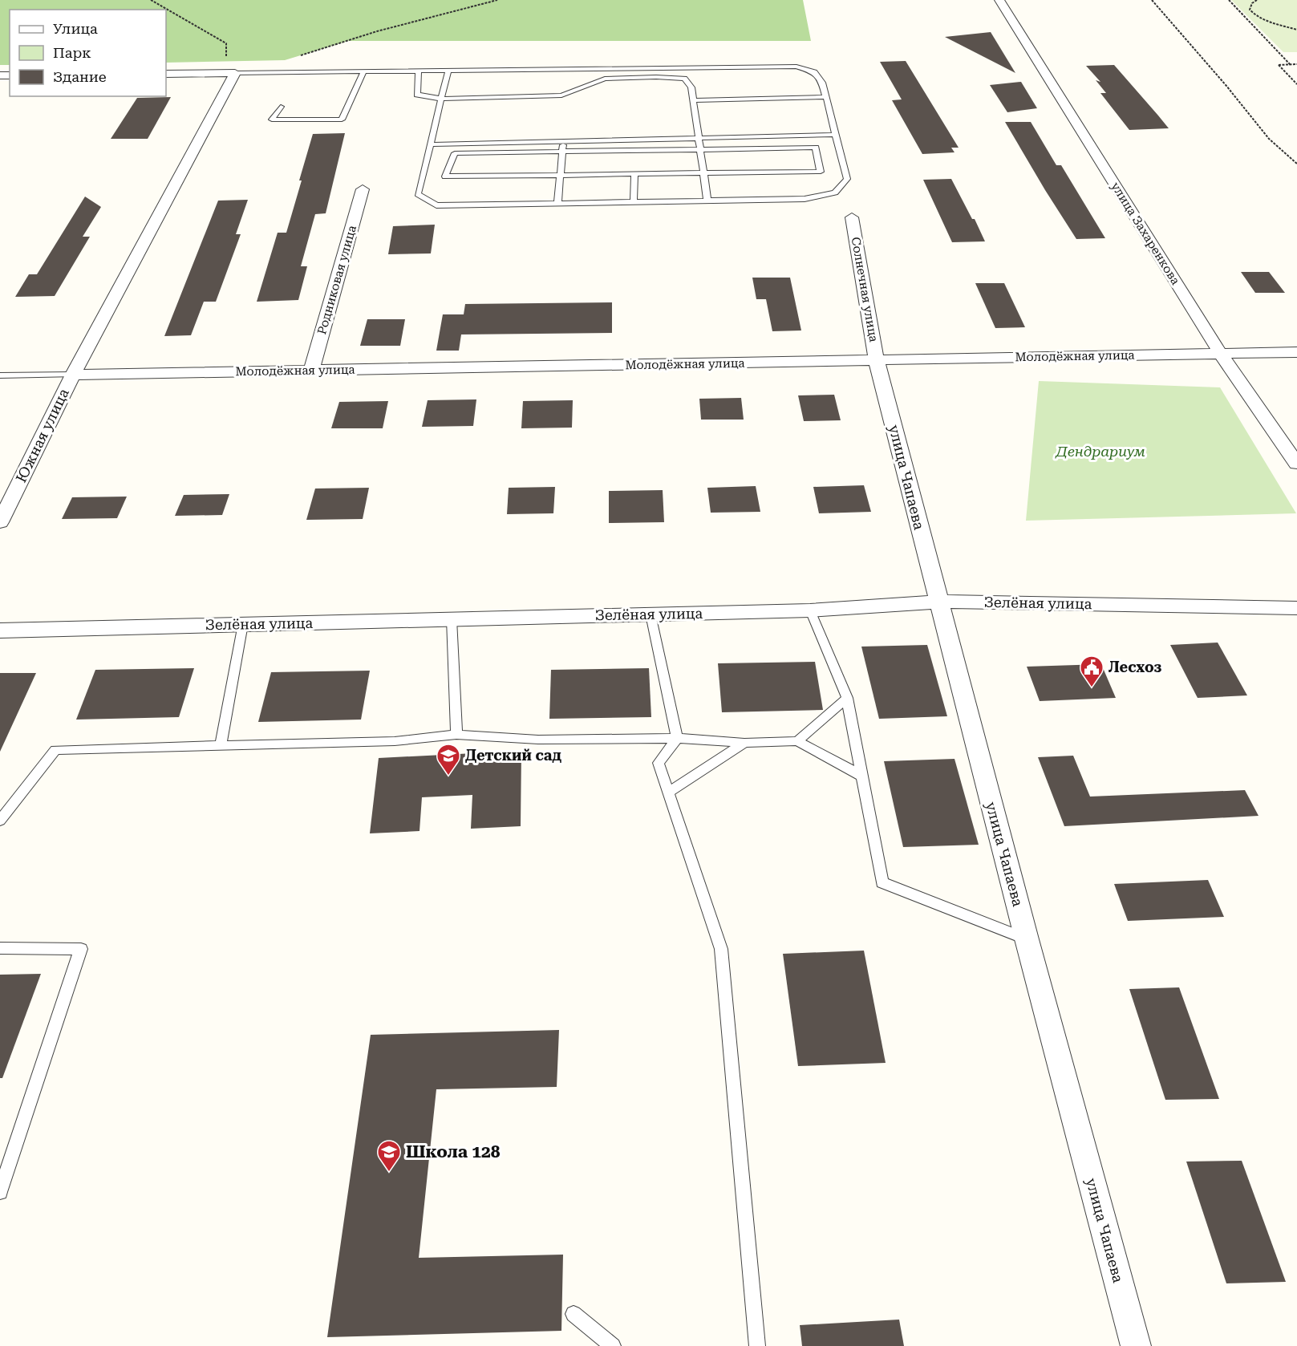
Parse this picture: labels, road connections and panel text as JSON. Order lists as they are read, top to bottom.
{
  "streets": {
    "street": [
      "улица Захаренкова",
      "Родниковая улица",
      "Солнечная улица",
      "Молодёжная улица",
      "Южная улица",
      "улица Чапаева",
      "Зелёная улица"
    ]
  },
  "crossings": [
    ["улица Захаренкова", "Молодёжная улица"],
    ["Родниковая улица", "Молодёжная улица"],
    ["Солнечная улица", "Молодёжная улица"],
    ["Солнечная улица", "улица Чапаева"],
    ["Молодёжная улица", "Южная улица"],
    ["Молодёжная улица", "улица Чапаева"],
    ["улица Чапаева", "Зелёная улица"]
  ],
  "parks": ["Дендрариум"],
  "places": {
    "public building": ["Лесхоз"],
    "school or university": ["Детский сад", "Школа 128"]
  },
  "legend": ["Улица", "Парк", "Здание"]
}
